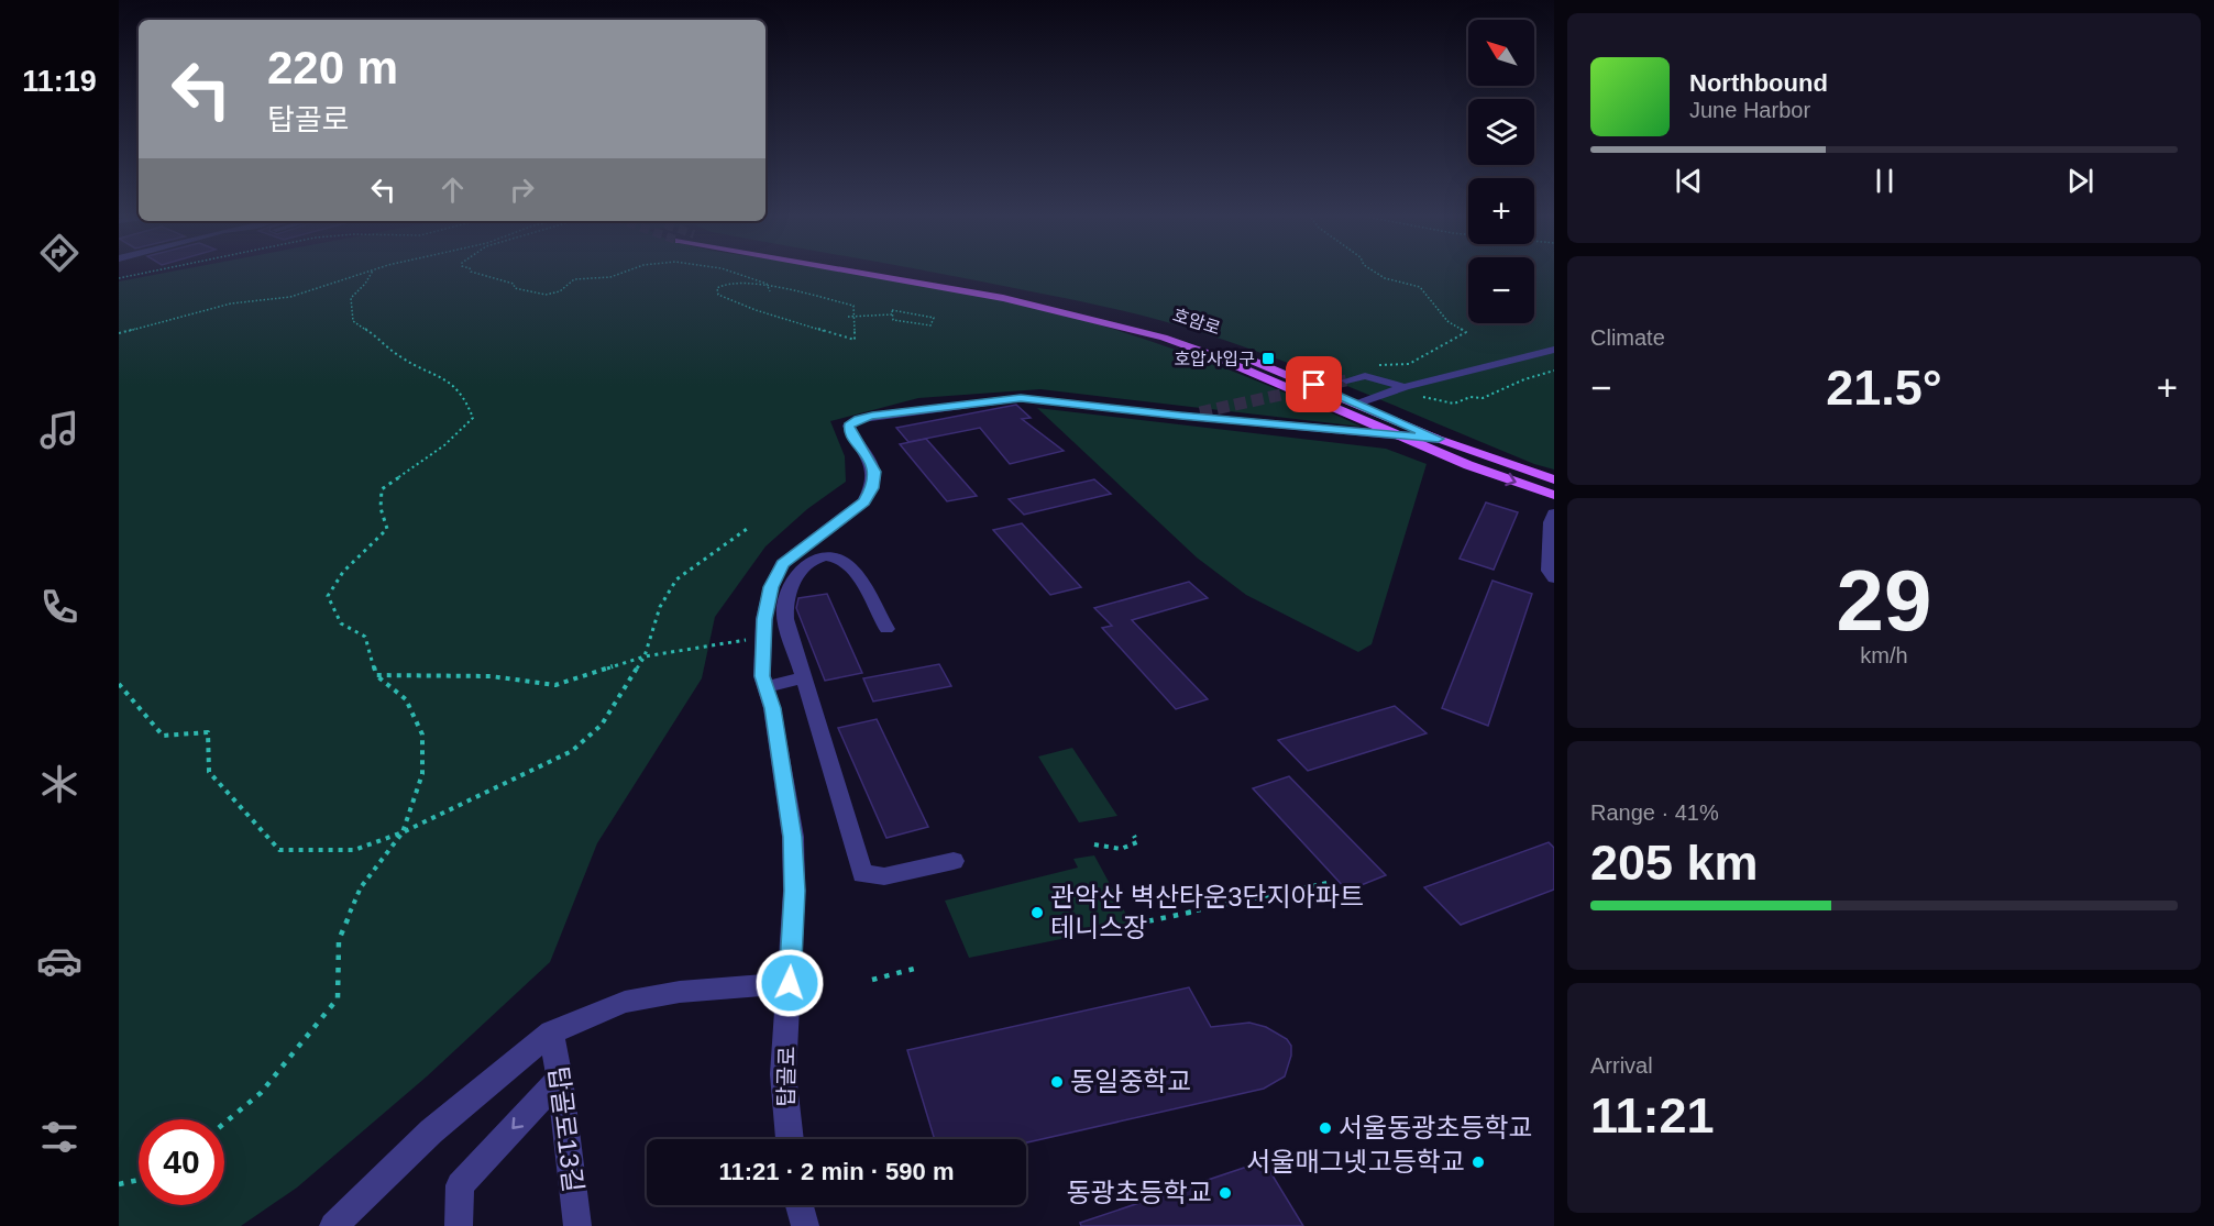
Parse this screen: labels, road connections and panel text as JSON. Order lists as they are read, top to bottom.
{
  "streets": {
    "main road": ["호암로"],
    "street": ["탑골로", "탑골로13길"]
  },
  "crossings": [
    ["호암로", "탑골로"]
  ],
  "places": {
    "transit": ["호압사입구"],
    "other": [
      "관악산 벽산타운3단지아파트 테니스장",
      "동일중학교",
      "서울동광초등학교",
      "서울매그넷고등학교",
      "동광초등학교"
    ]
  },
  "north": "top left",
  "page": {
    "tabs": "11:19",
    "map_buttons": ["+", "−"],
    "turn": ["220 m", "탑골로"],
    "song": ["Northbound", "June Harbor"],
    "tile": [
      "Climate",
      ["29", "km/h"],
      ["Range · 41%", "205 km"],
      ["Arrival", "11:21"]
    ],
    "heat": ["−", "21.5°", "+"],
    "limit": "40",
    "trip": "11:21 · 2 min · 590 m"
  }
}
